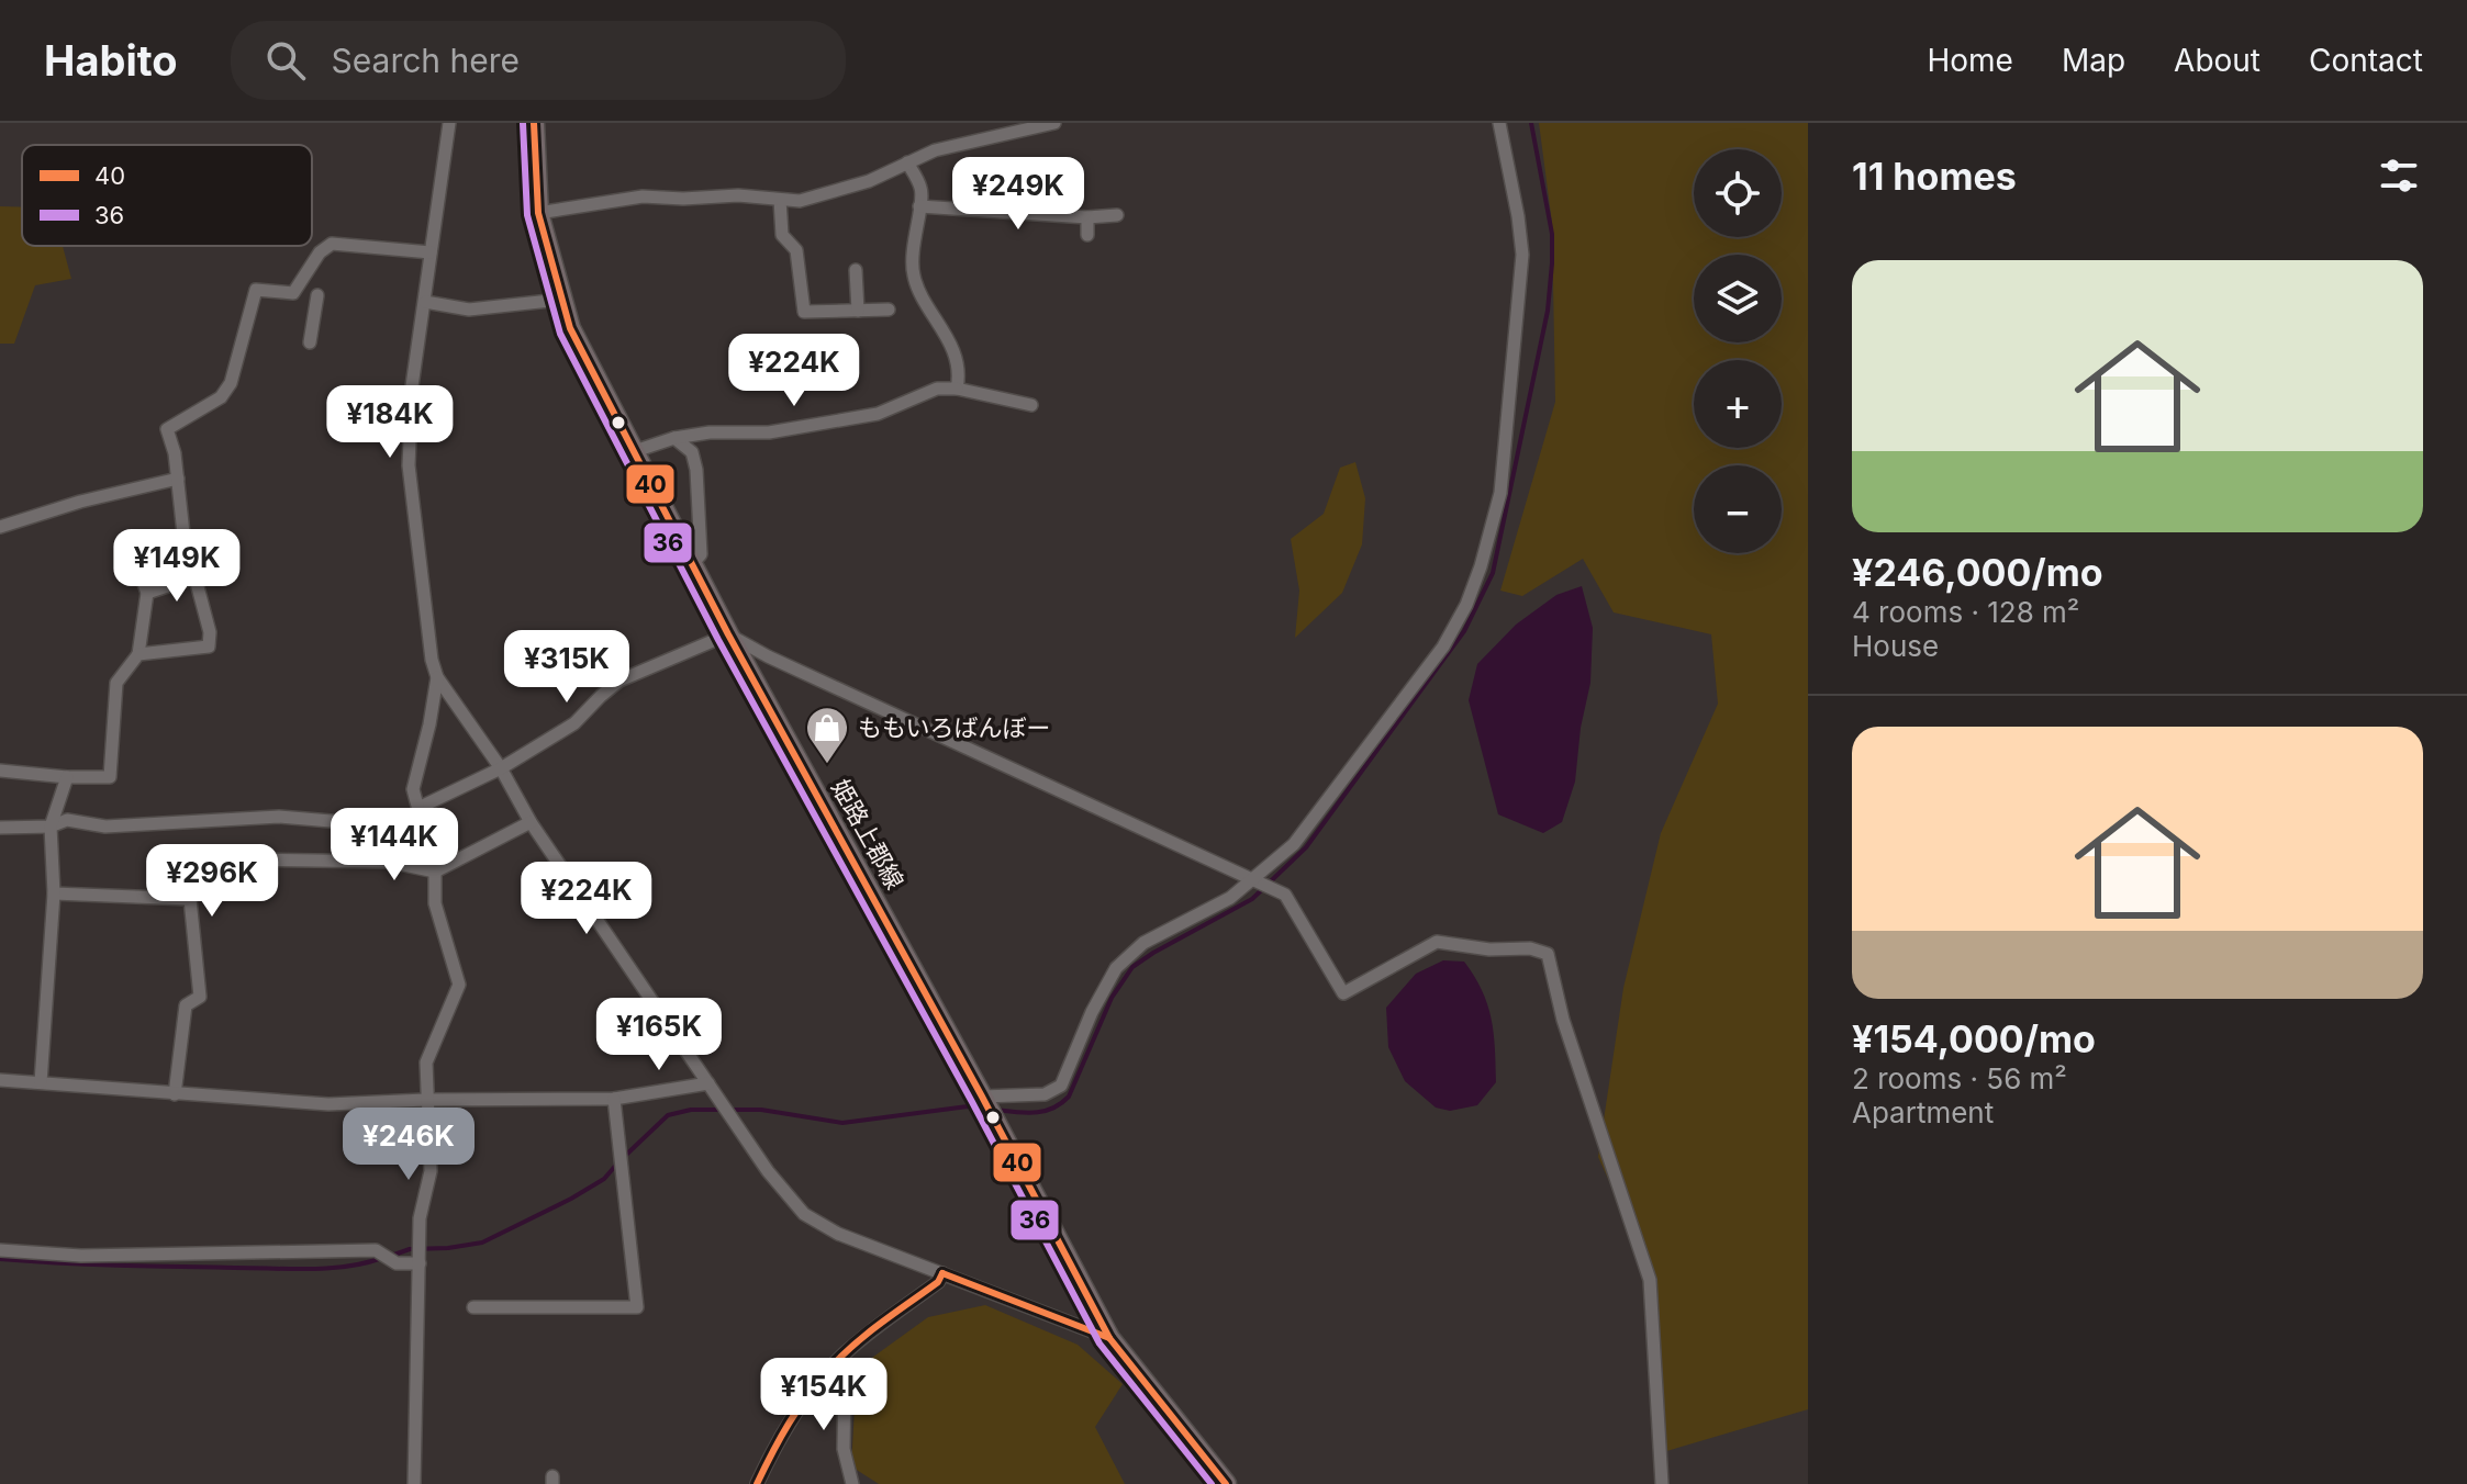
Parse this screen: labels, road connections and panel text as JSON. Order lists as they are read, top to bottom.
{
  "streets": {
    "main road": ["姫路上郡線"]
  },
  "places": {
    "shop": ["ももいろばんぼー"]
  },
  "lines": ["transit line 40", "transit line 36"],
  "legend": ["40", "36"],
  "page": {
    "header": "Habito",
    "search": "Search here",
    "nav": [
      "Home",
      "Map",
      "About",
      "Contact"
    ],
    "heading": "11 homes",
    "map_buttons": ["+", "−"],
    "price": [
      "¥249K",
      "¥224K",
      "¥184K",
      "¥149K",
      "¥315K",
      "¥144K",
      "¥296K",
      "¥224K",
      "¥165K",
      "¥246K",
      "¥154K"
    ],
    "list": [
      {
        "name": "¥246,000/mo",
        "note": "4 rooms · 128 m² · House"
      },
      {
        "name": "¥154,000/mo",
        "note": "2 rooms · 56 m² · Apartment"
      }
    ]
  }
}
